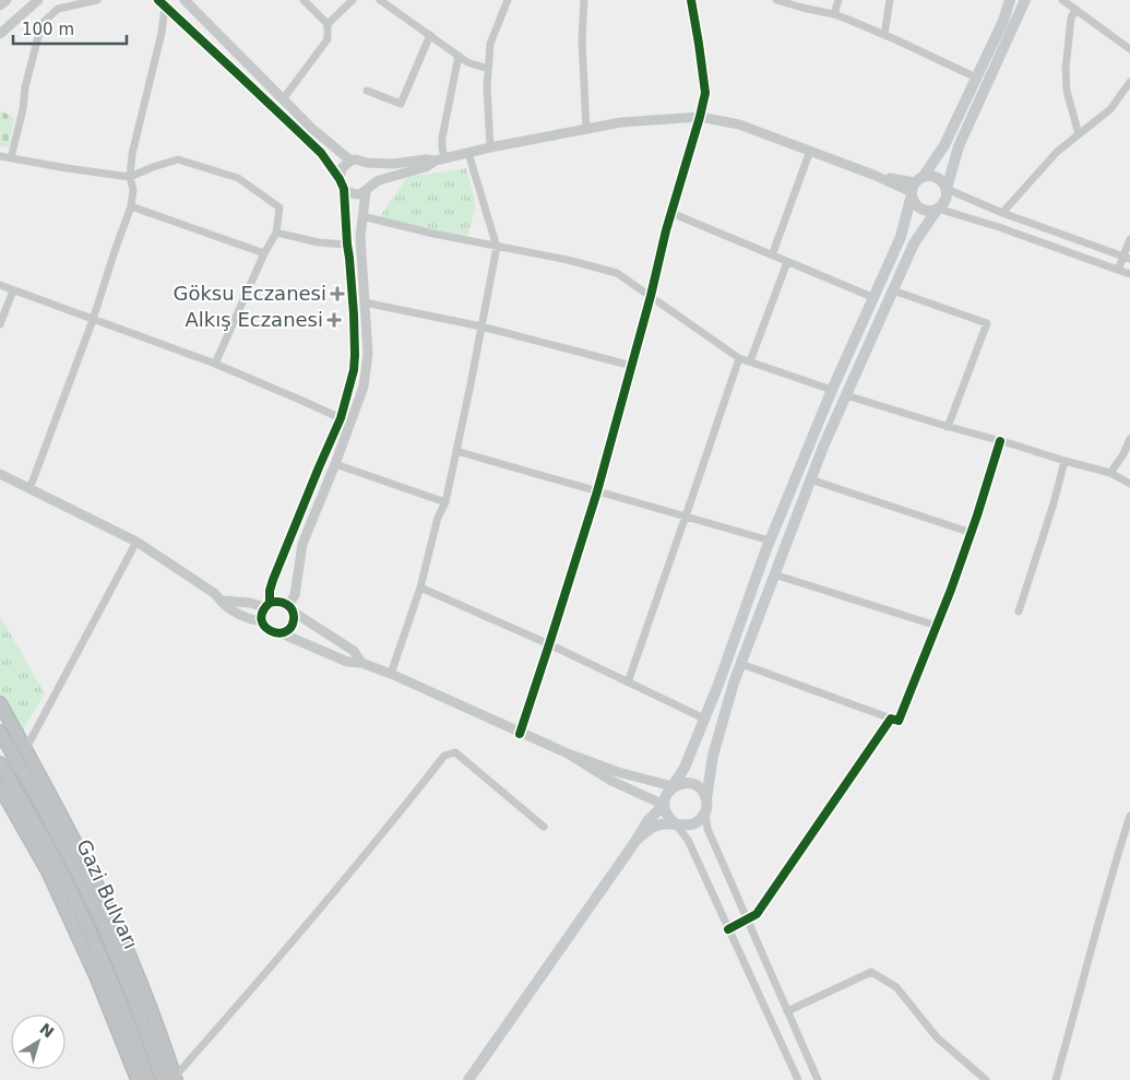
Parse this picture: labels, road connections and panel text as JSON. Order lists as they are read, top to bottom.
{
  "streets": {
    "highway": ["Gazi Bulvarı"]
  },
  "places": {
    "health": ["Göksu Eczanesi", "Alkış Eczanesi"]
  },
  "scale_bar": "100 m",
  "north": "top right"
}
